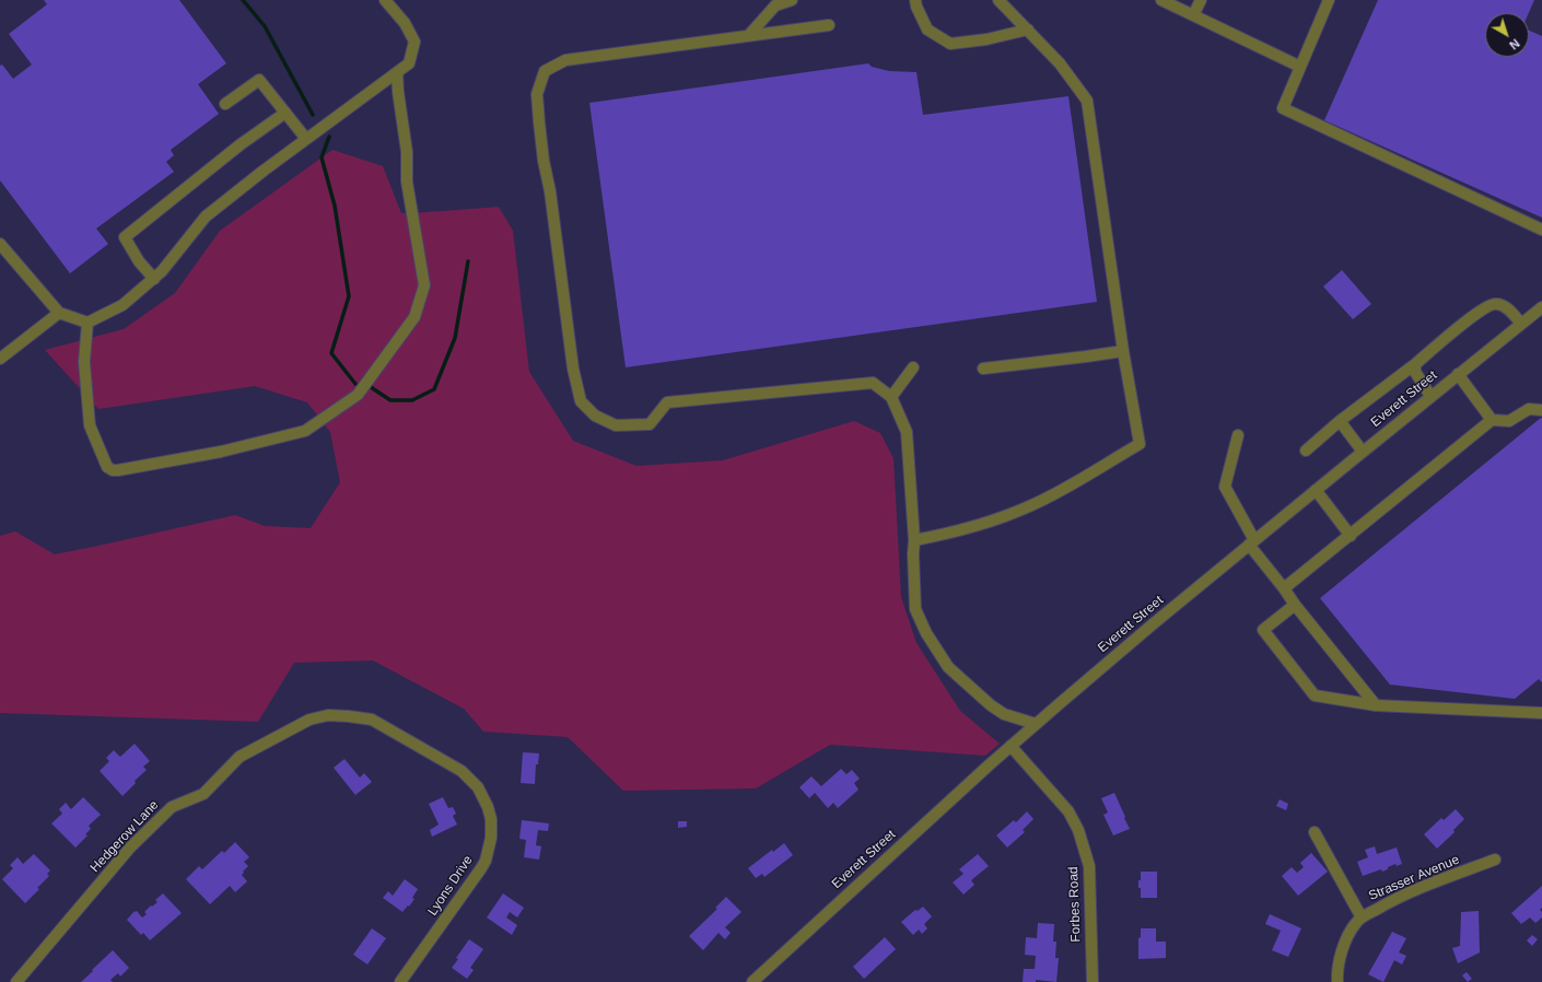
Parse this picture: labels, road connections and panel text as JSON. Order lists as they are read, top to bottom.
{
  "streets": {
    "street": [
      "Everett Street",
      "Hedgerow Lane",
      "Strasser Avenue",
      "Lyons Drive",
      "Forbes Road"
    ]
  },
  "crossings": [
    ["Everett Street", "Forbes Road"],
    ["Hedgerow Lane", "Lyons Drive"]
  ],
  "north": "bottom right"
}
